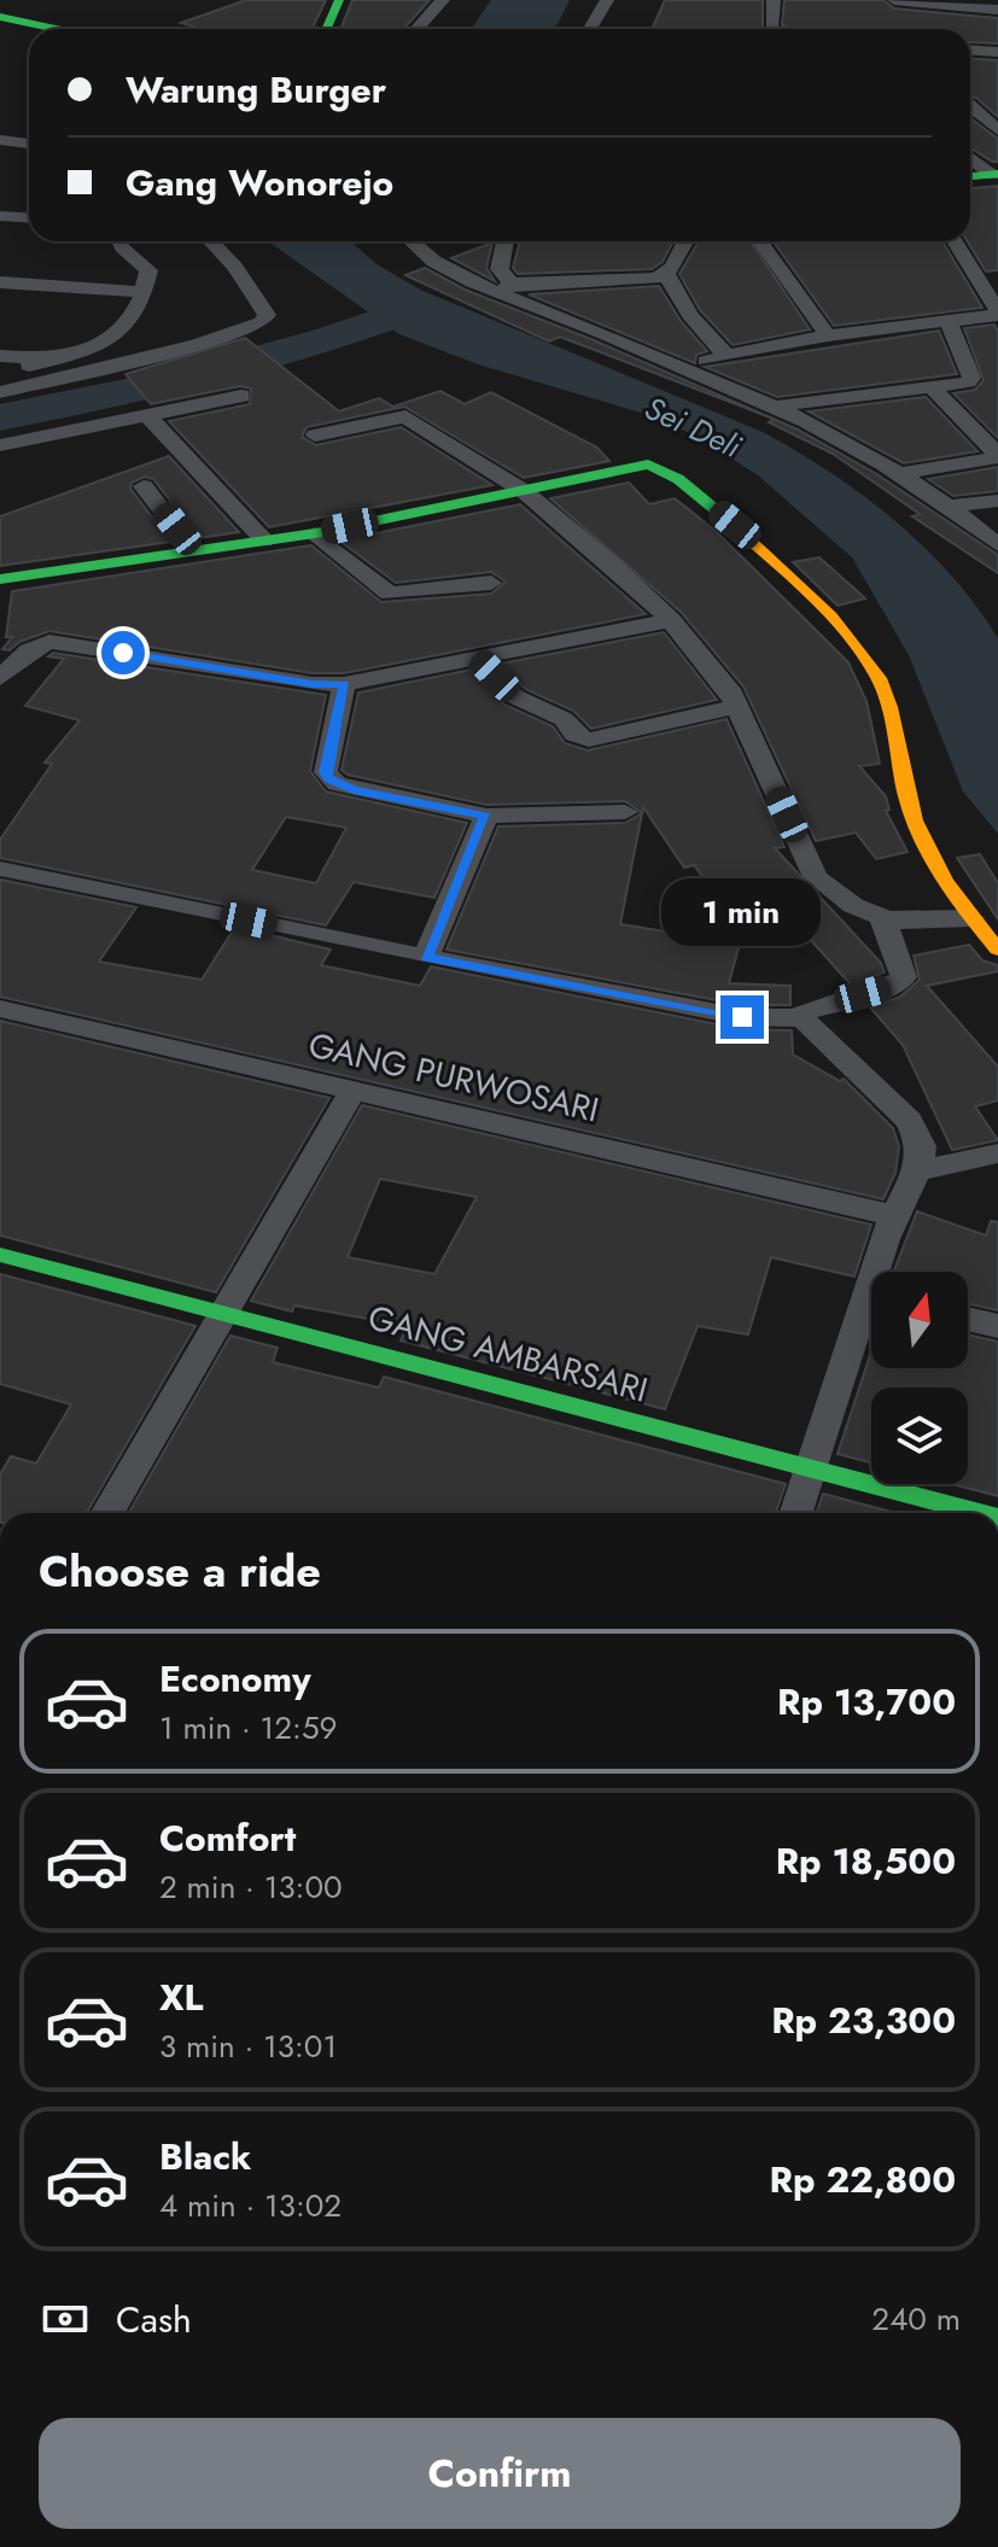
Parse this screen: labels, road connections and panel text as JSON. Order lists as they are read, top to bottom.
{
  "streets": {
    "main road": ["GANG AMBARSARI"],
    "street": ["GANG PURWOSARI"]
  },
  "water": ["Sei Deli"],
  "north": "top",
  "page": {
    "banner": ["Warung Burger", "Gang Wonorejo"],
    "bubble": "1 min",
    "heading": "Choose a ride",
    "list": [
      {
        "name": "Economy",
        "note": "1 min · 12:59",
        "value": "Rp 13,700"
      },
      {
        "name": "Comfort",
        "note": "2 min · 13:00",
        "value": "Rp 18,500"
      },
      {
        "name": "XL",
        "note": "3 min · 13:01",
        "value": "Rp 23,300"
      },
      {
        "name": "Black",
        "note": "4 min · 13:02",
        "value": "Rp 22,800"
      }
    ],
    "pay": ["Cash", "240 m"],
    "buttons": "Confirm"
  }
}
